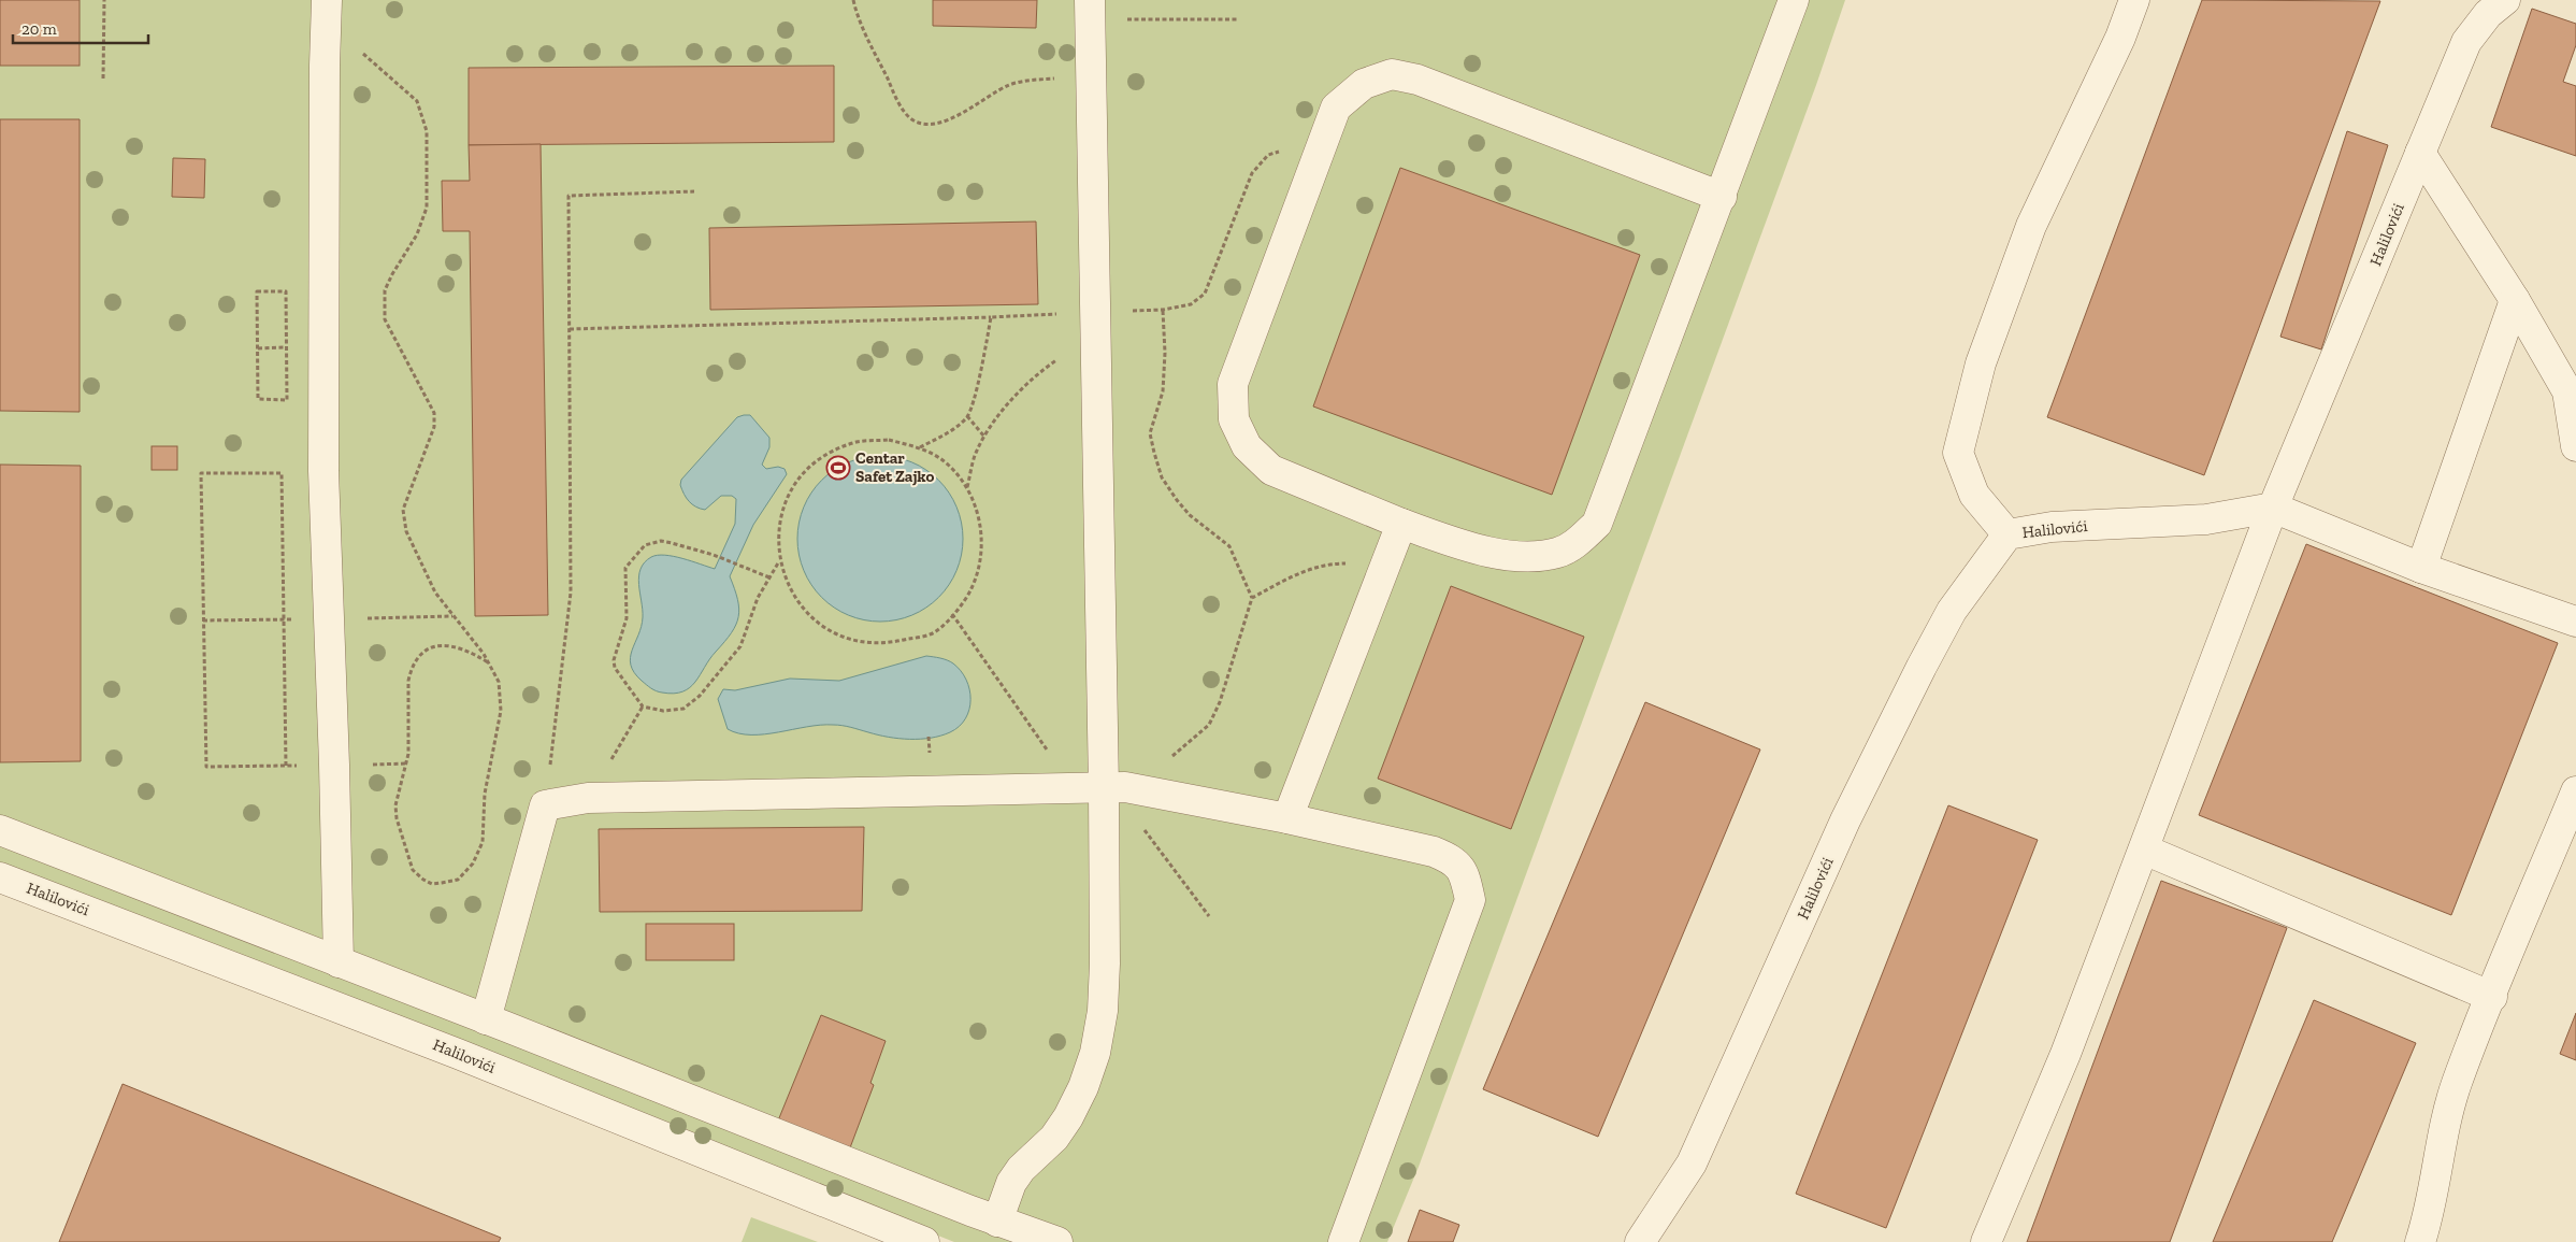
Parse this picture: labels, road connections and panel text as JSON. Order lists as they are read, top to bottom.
{
  "streets": {
    "street": ["Halilovići"]
  },
  "places": {
    "sports": ["Centar Safet Zajko"]
  },
  "scale_bar": "20 m"
}
